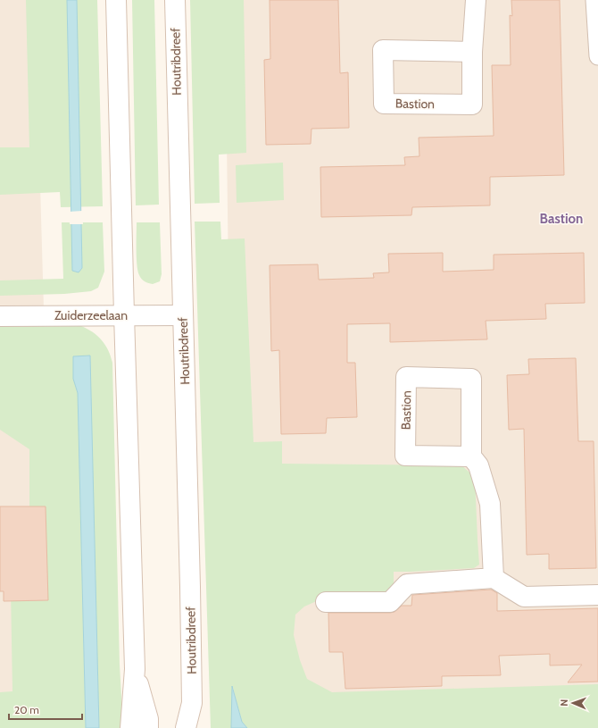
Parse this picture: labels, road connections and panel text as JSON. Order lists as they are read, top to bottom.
{
  "streets": {
    "main road": ["Houtribdreef", "Bastion", "Zuiderzeelaan"]
  },
  "crossings": [
    ["Houtribdreef", "Zuiderzeelaan"]
  ],
  "districts": ["Bastion"],
  "scale_bar": "20 m",
  "north": "left"
}
